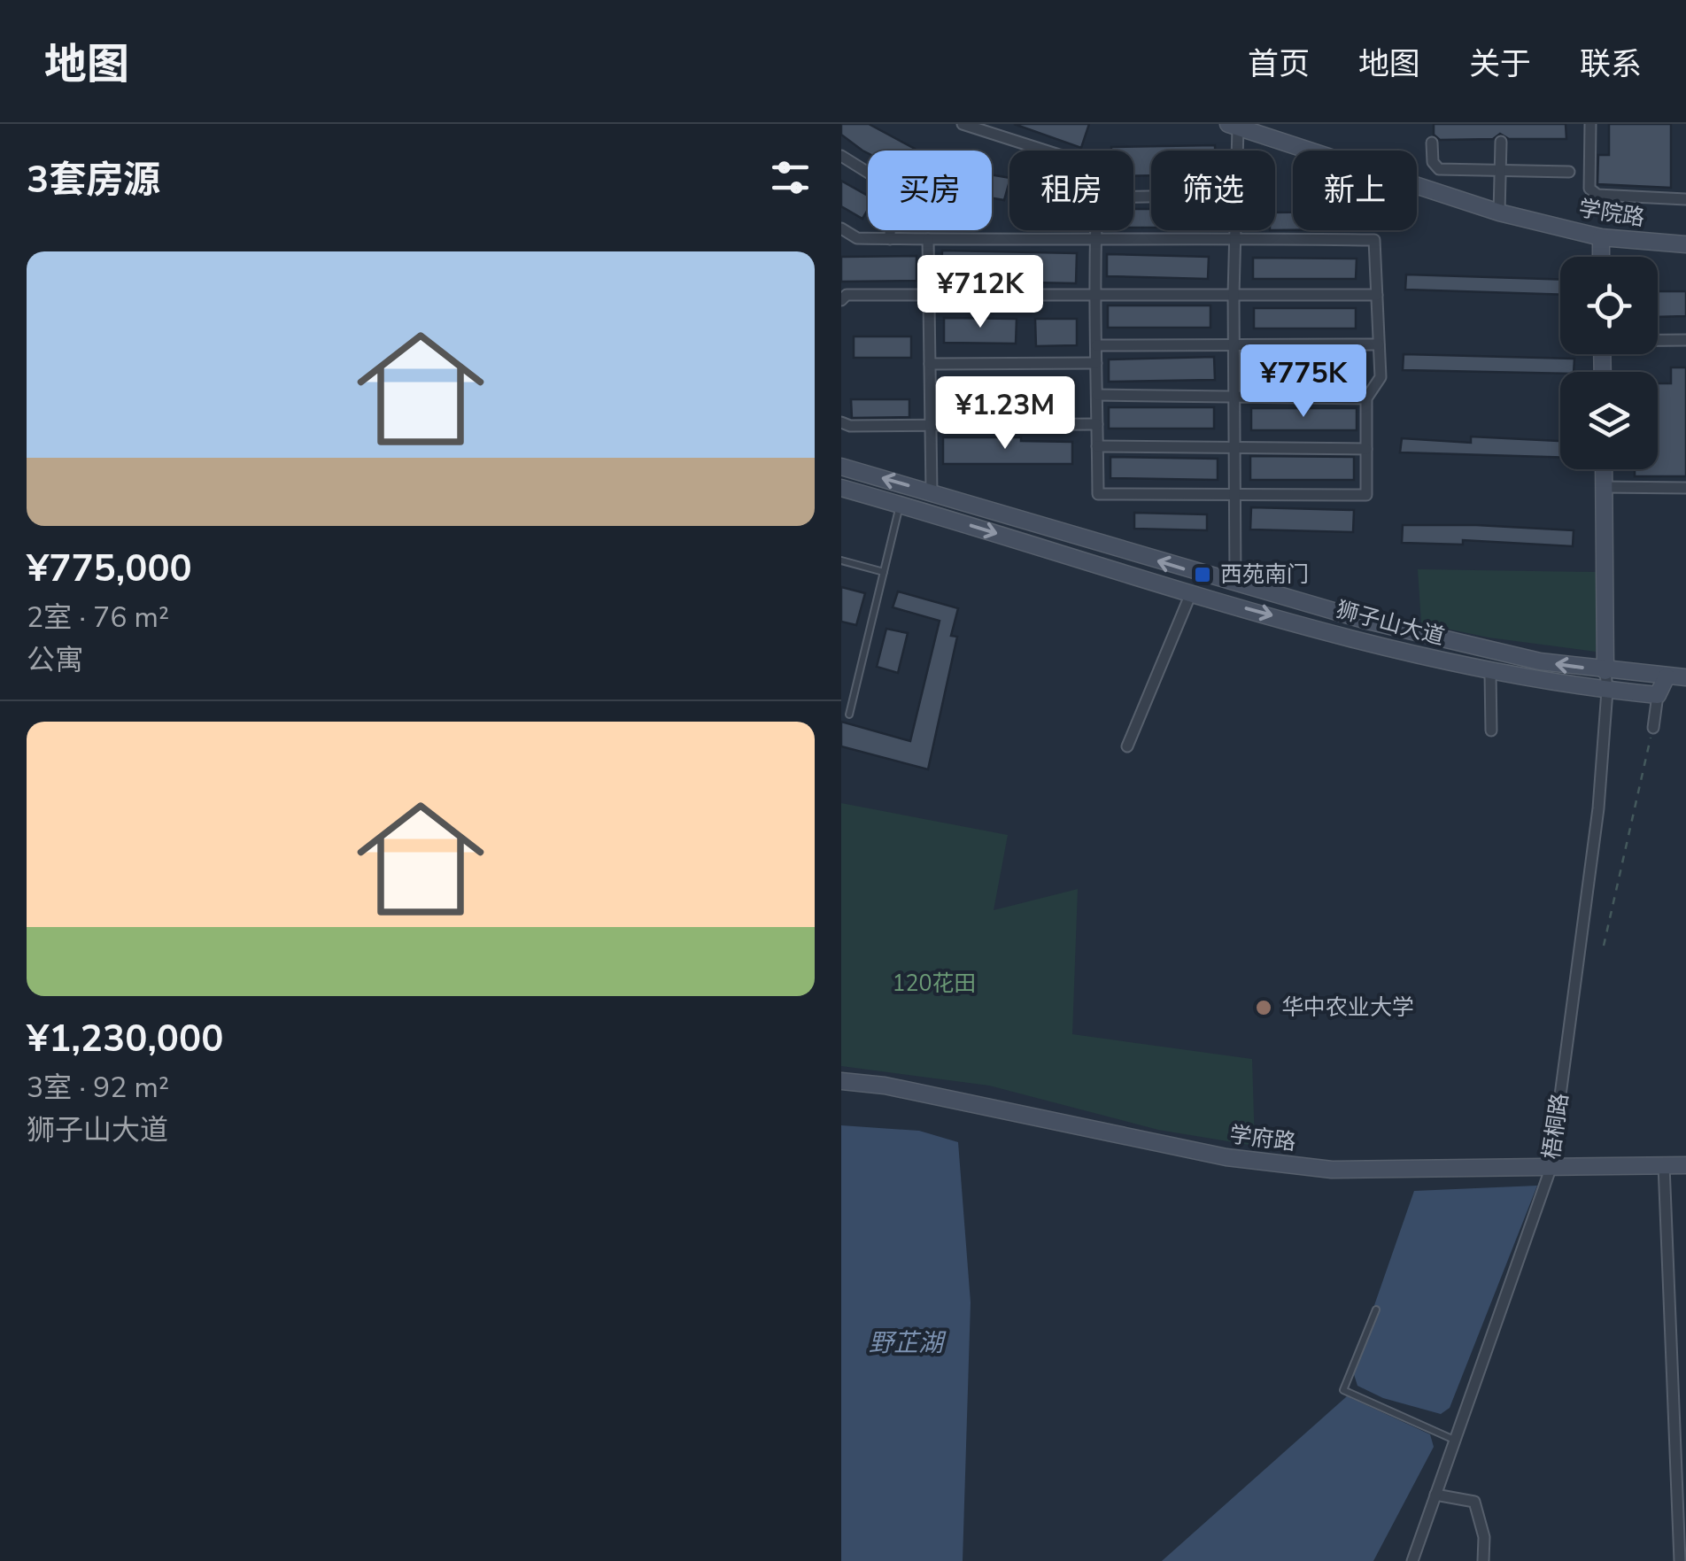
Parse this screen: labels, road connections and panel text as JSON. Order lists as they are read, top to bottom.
{
  "streets": {
    "street": [
      "学院路",
      "狮子山大道",
      "梧桐路",
      "学府路"
    ]
  },
  "crossings": [
    ["狮子山大道", "梧桐路"],
    ["梧桐路", "学府路"]
  ],
  "water": ["野芷湖"],
  "parks": ["120花田"],
  "places": {
    "transit": ["西苑南门"],
    "other": ["华中农业大学"]
  },
  "page": {
    "header": "地图",
    "nav": [
      "首页",
      "地图",
      "关于",
      "联系"
    ],
    "heading": "3套房源",
    "chip": [
      "买房",
      "租房",
      "筛选",
      "新上"
    ],
    "list": [
      {
        "name": "¥775,000",
        "note": "2室 · 76 m² · 公寓"
      },
      {
        "name": "¥1,230,000",
        "note": "3室 · 92 m² · 狮子山大道"
      }
    ],
    "price": ["¥712K", "¥775K", "¥1.23M"]
  }
}
